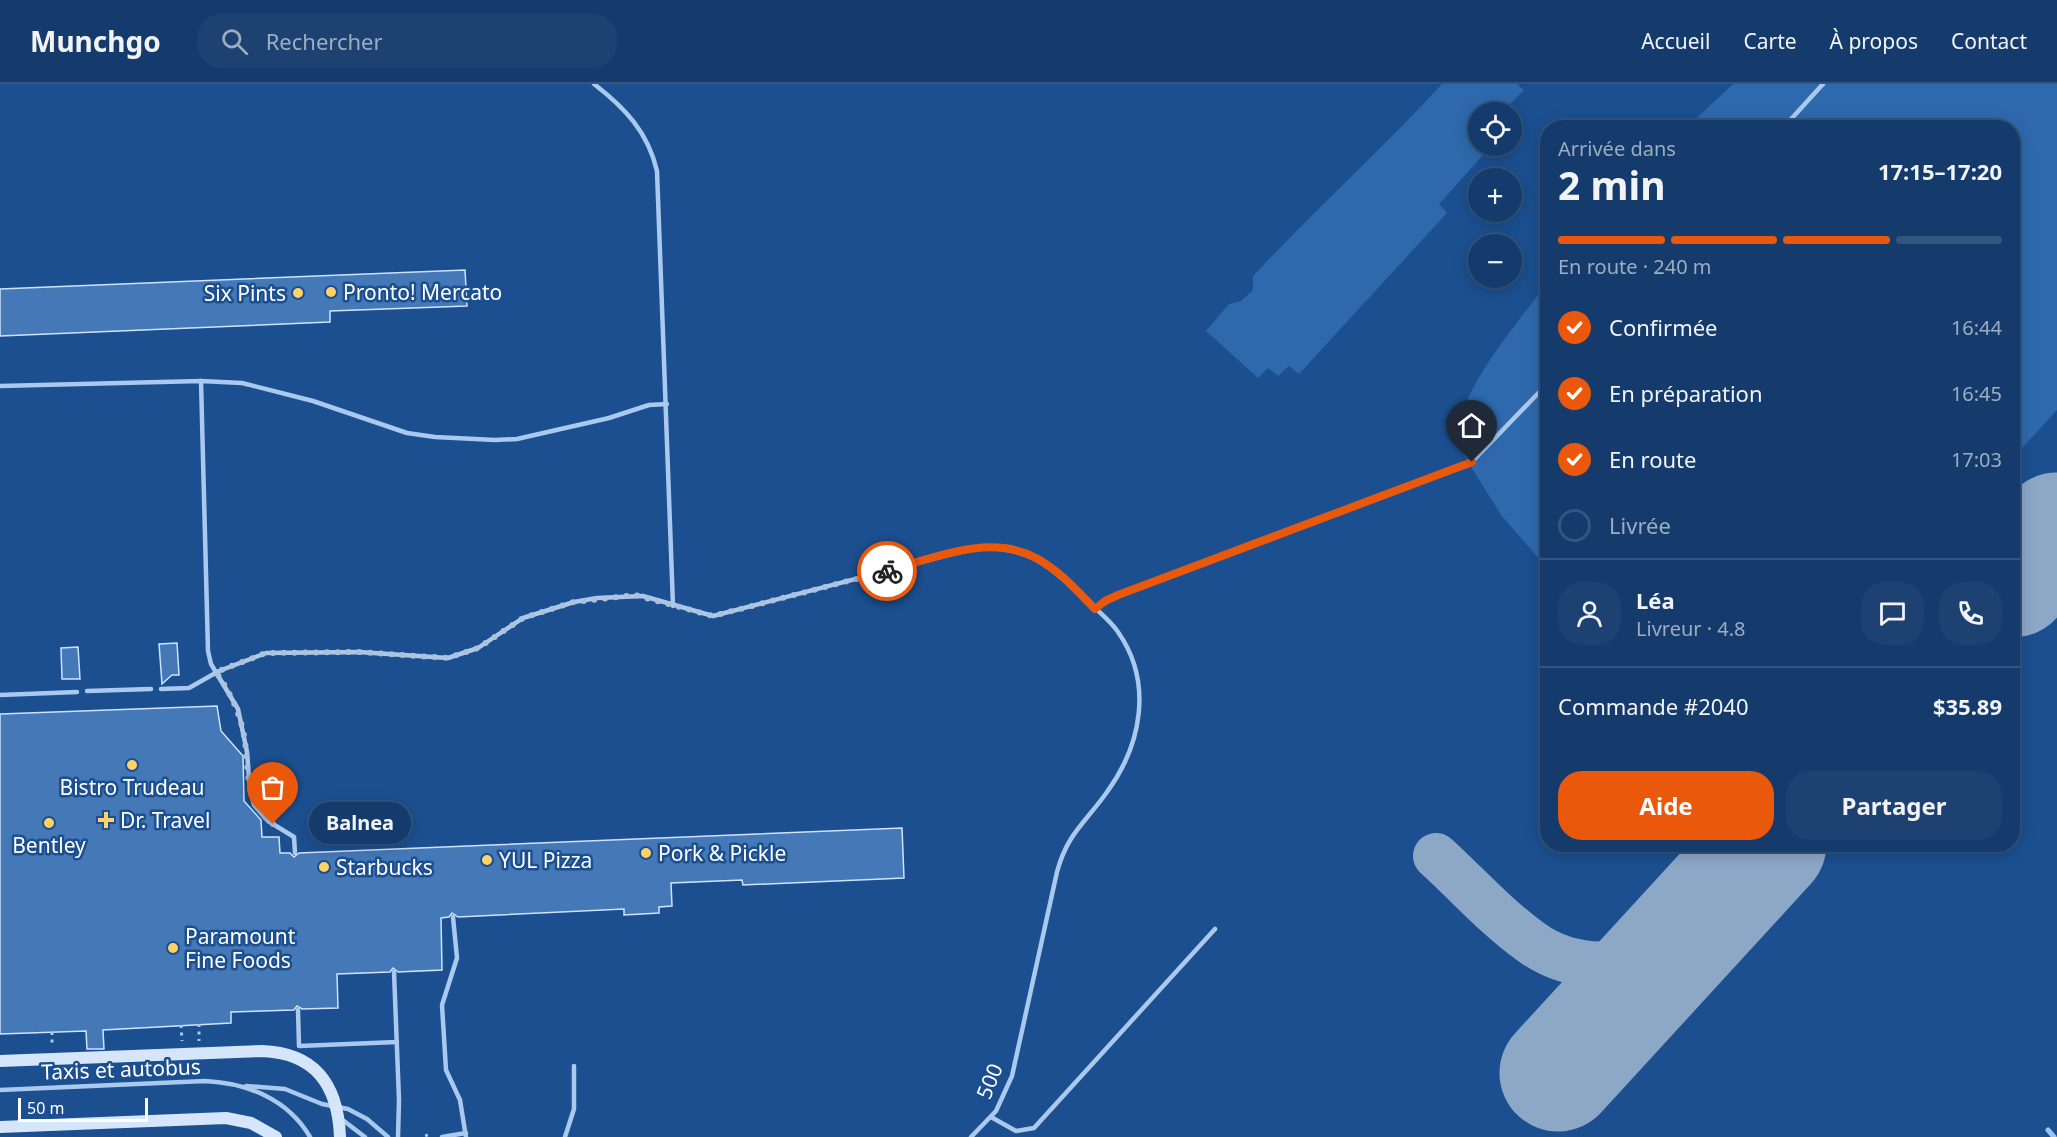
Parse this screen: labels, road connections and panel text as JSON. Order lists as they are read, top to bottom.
{
  "streets": {
    "lane": ["Taxis et autobus", "500"]
  },
  "places": {
    "other": [
      "Pronto! Mercato",
      "Six Pints",
      "Bistro Trudeau",
      "Bentley",
      "Balnea",
      "Pork & Pickle",
      "YUL Pizza",
      "Starbucks",
      "Paramount Fine Foods"
    ],
    "health": ["Dr. Travel"]
  },
  "scale_bar": "50 m",
  "page": {
    "header": "Munchgo",
    "search": "Rechercher",
    "nav": [
      "Accueil",
      "Carte",
      "À propos",
      "Contact"
    ],
    "map_buttons": ["+", "−"],
    "heading": ["2 min", "Arrivée dans", "17:15–17:20"],
    "panel": [
      "Léa",
      "Livreur · 4.8",
      "Commande #2040",
      "$35.89"
    ],
    "bar": "En route · 240 m",
    "list": [
      ["Confirmée", "16:44"],
      ["En préparation", "16:45"],
      ["En route", "17:03"],
      "Livrée"
    ],
    "buttons": ["Aide", "Partager"],
    "bubble": "Balnea",
    "scale": "50 m"
  }
}
